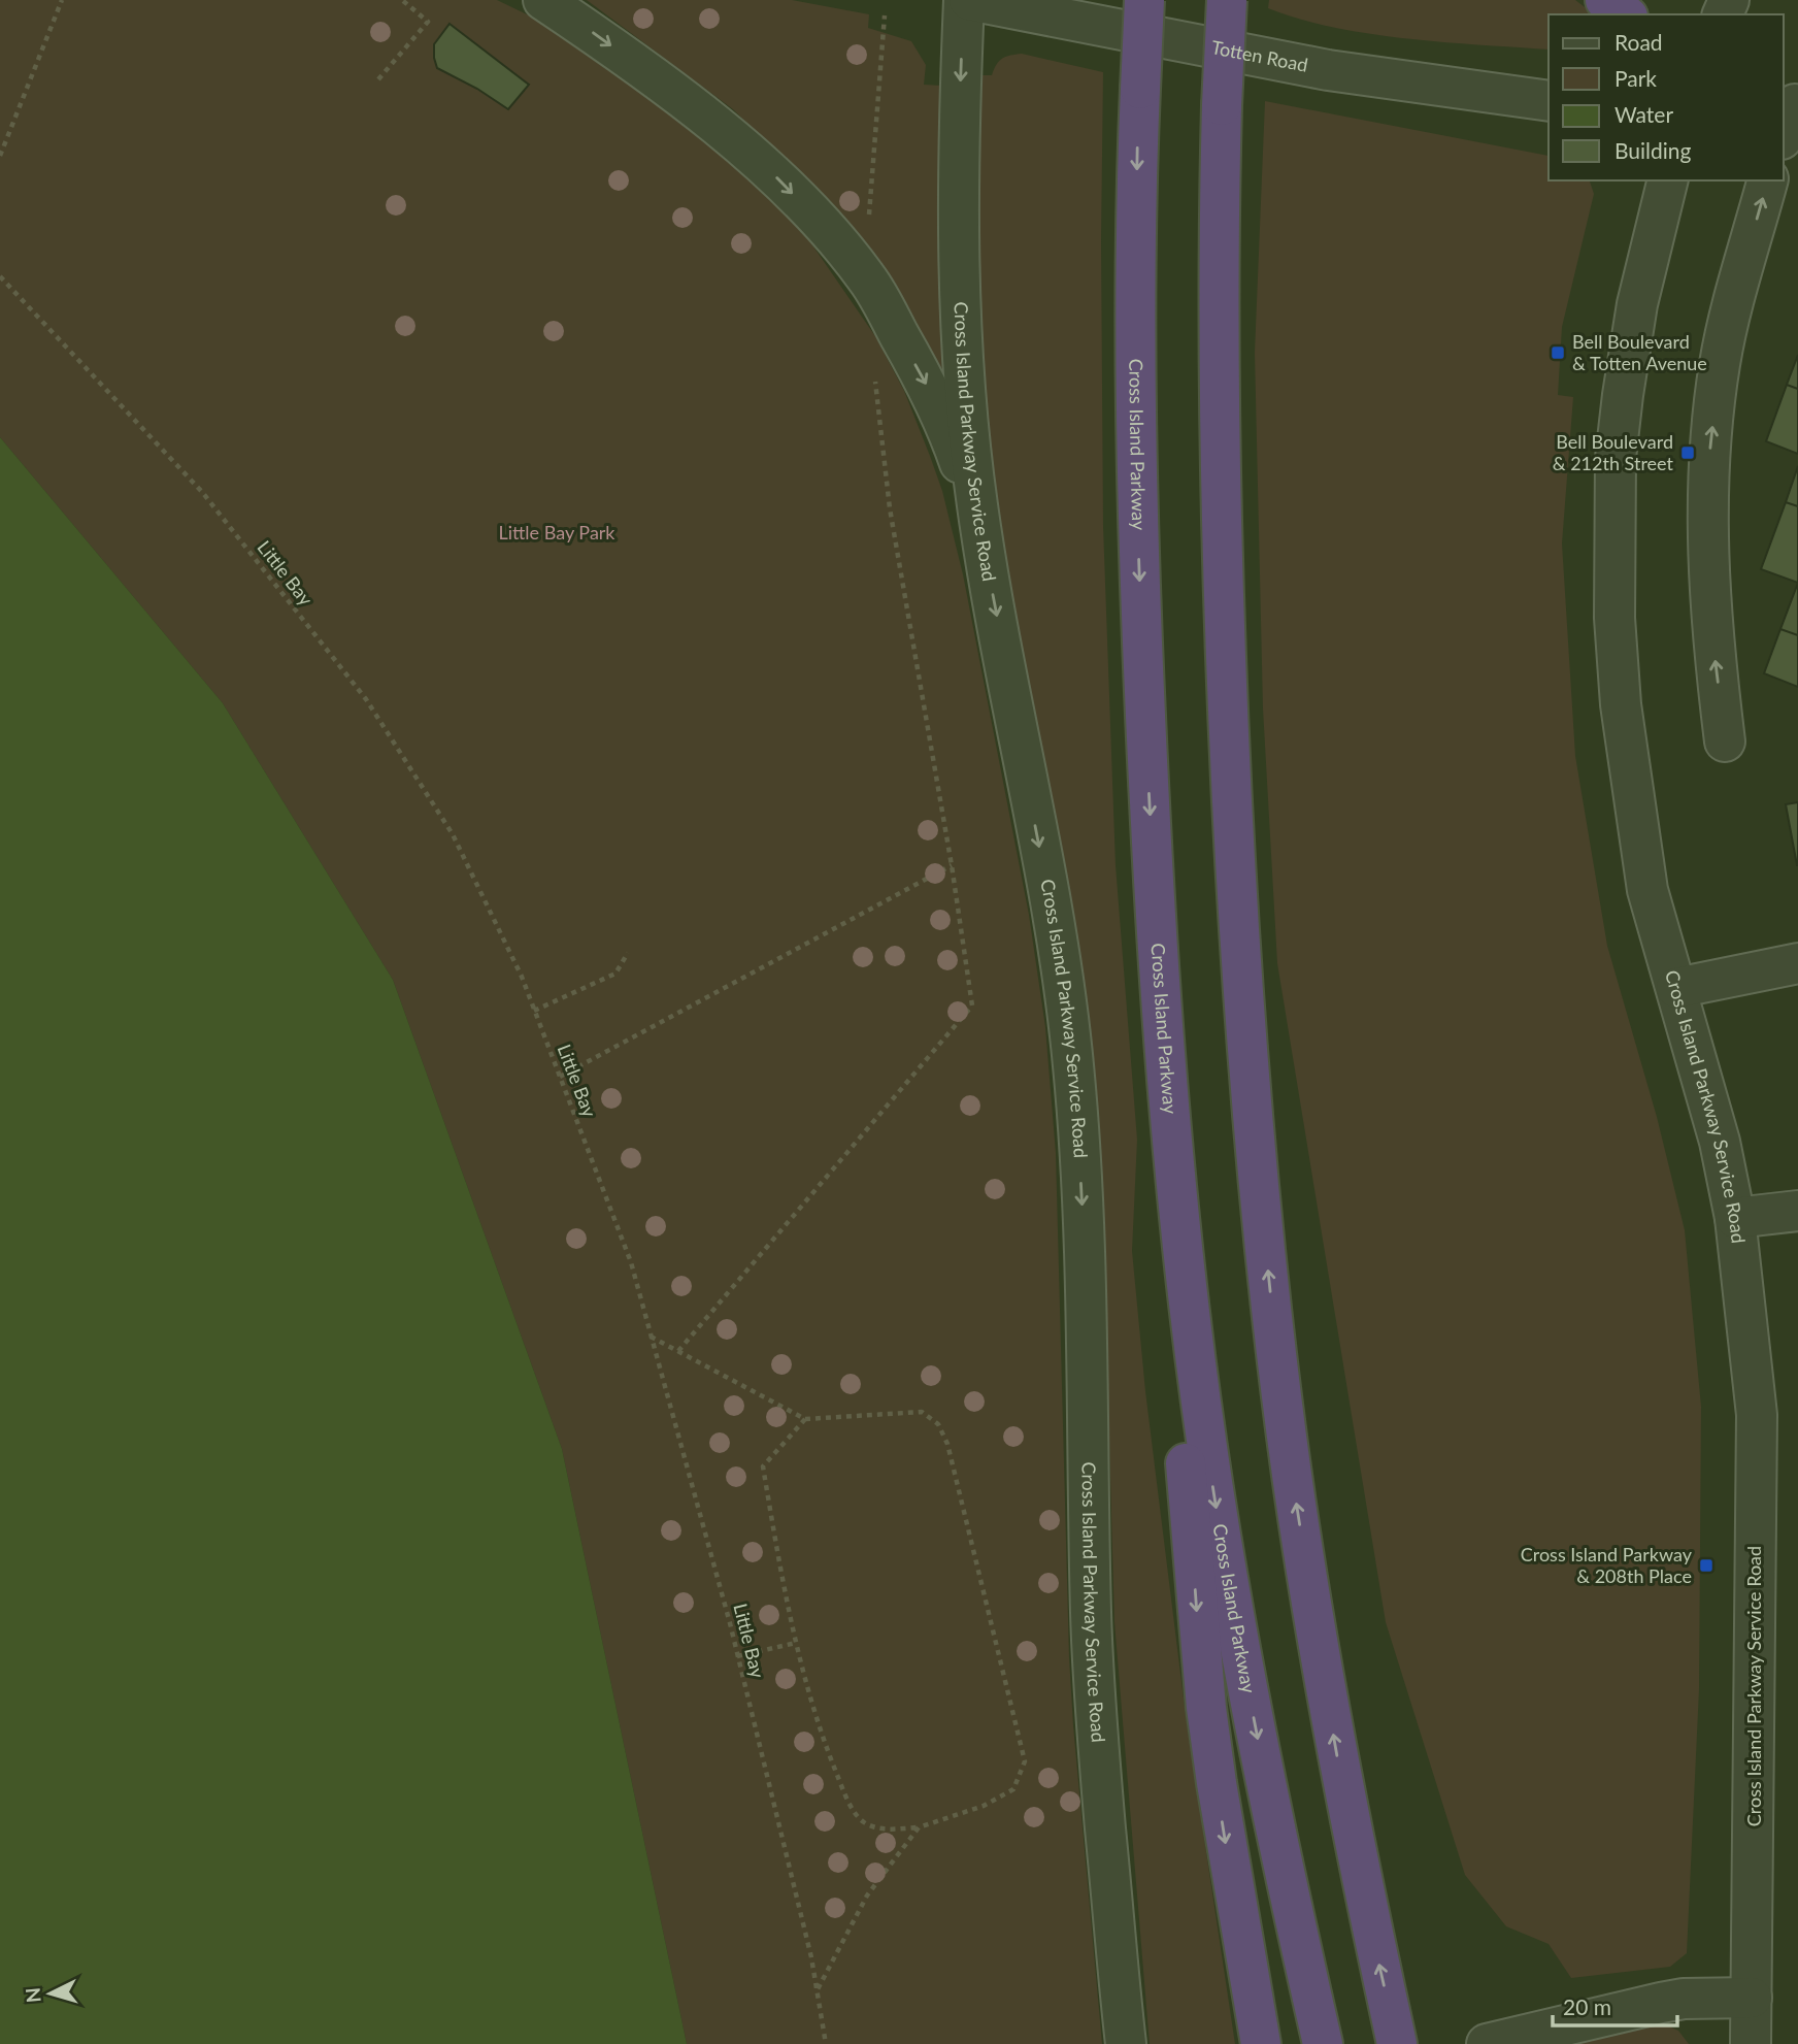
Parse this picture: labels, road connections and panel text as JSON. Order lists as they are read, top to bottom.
{
  "streets": {
    "highway": ["Cross Island Parkway"],
    "street": ["Totten Road", "Cross Island Parkway Service Road"],
    "path": ["Little Bay"]
  },
  "one_way": ["Cross Island Parkway Service Road"],
  "parks": ["Little Bay Park"],
  "places": {
    "transit": ["Bell Boulevard & Totten Avenue", "Bell Boulevard & 212th Street", "Cross Island Parkway & 208th Place"]
  },
  "legend": [
    "Road",
    "Park",
    "Water",
    "Building"
  ],
  "scale_bar": "20 m",
  "north": "left"
}
